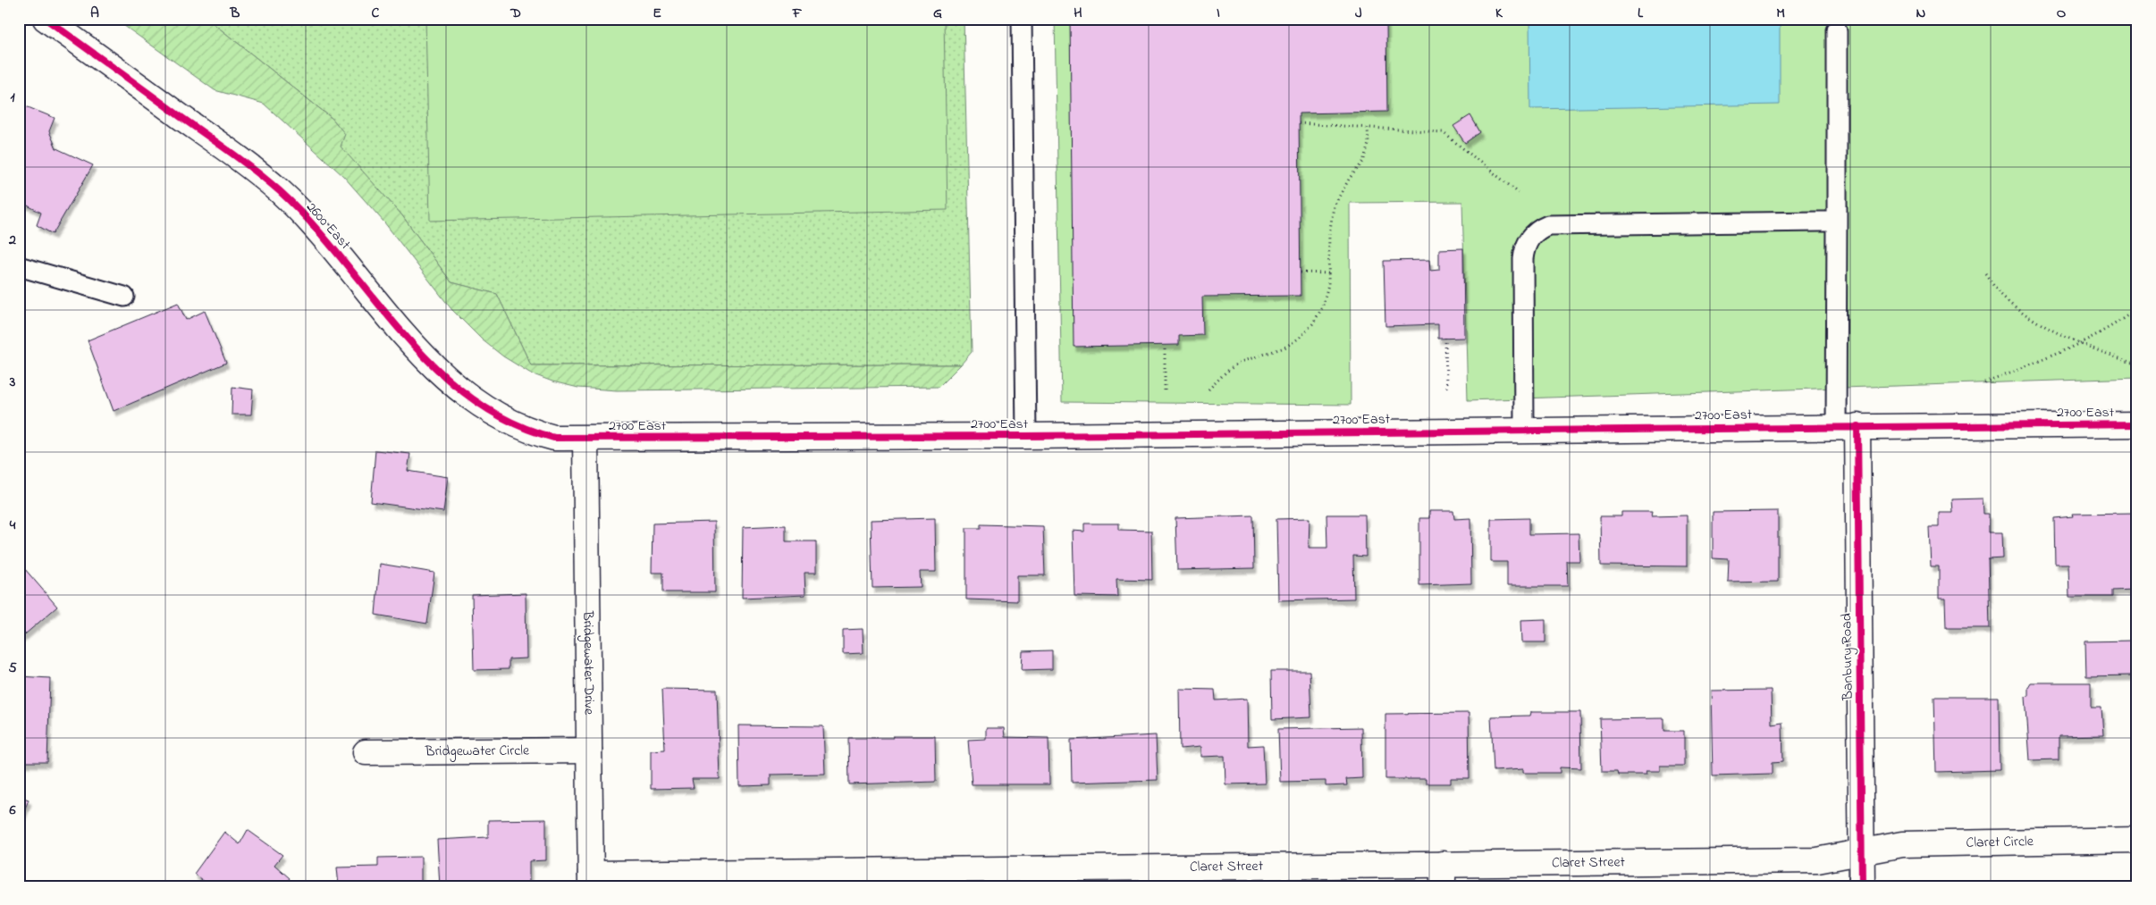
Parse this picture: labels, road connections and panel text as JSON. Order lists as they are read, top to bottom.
{
  "streets": {
    "street": [
      "2600 East",
      "2700 East",
      "Banbury Road",
      "Bridgewater Drive",
      "Bridgewater Circle",
      "Claret Circle",
      "Claret Street"
    ]
  },
  "crossings": [
    ["2600 East", "2700 East"],
    ["2600 East", "Bridgewater Drive"],
    ["2700 East", "Banbury Road"],
    ["2700 East", "Bridgewater Drive"],
    ["Banbury Road", "Claret Circle"],
    ["Banbury Road", "Claret Street"],
    ["Bridgewater Drive", "Bridgewater Circle"],
    ["Bridgewater Drive", "Claret Street"],
    ["Claret Circle", "Claret Street"]
  ],
  "grid": {
    "columns": [
      "A",
      "B",
      "C",
      "D",
      "E",
      "F",
      "G",
      "H",
      "I",
      "J",
      "K",
      "L",
      "M",
      "N",
      "O"
    ],
    "rows": [
      "1",
      "2",
      "3",
      "4",
      "5",
      "6"
    ]
  }
}
